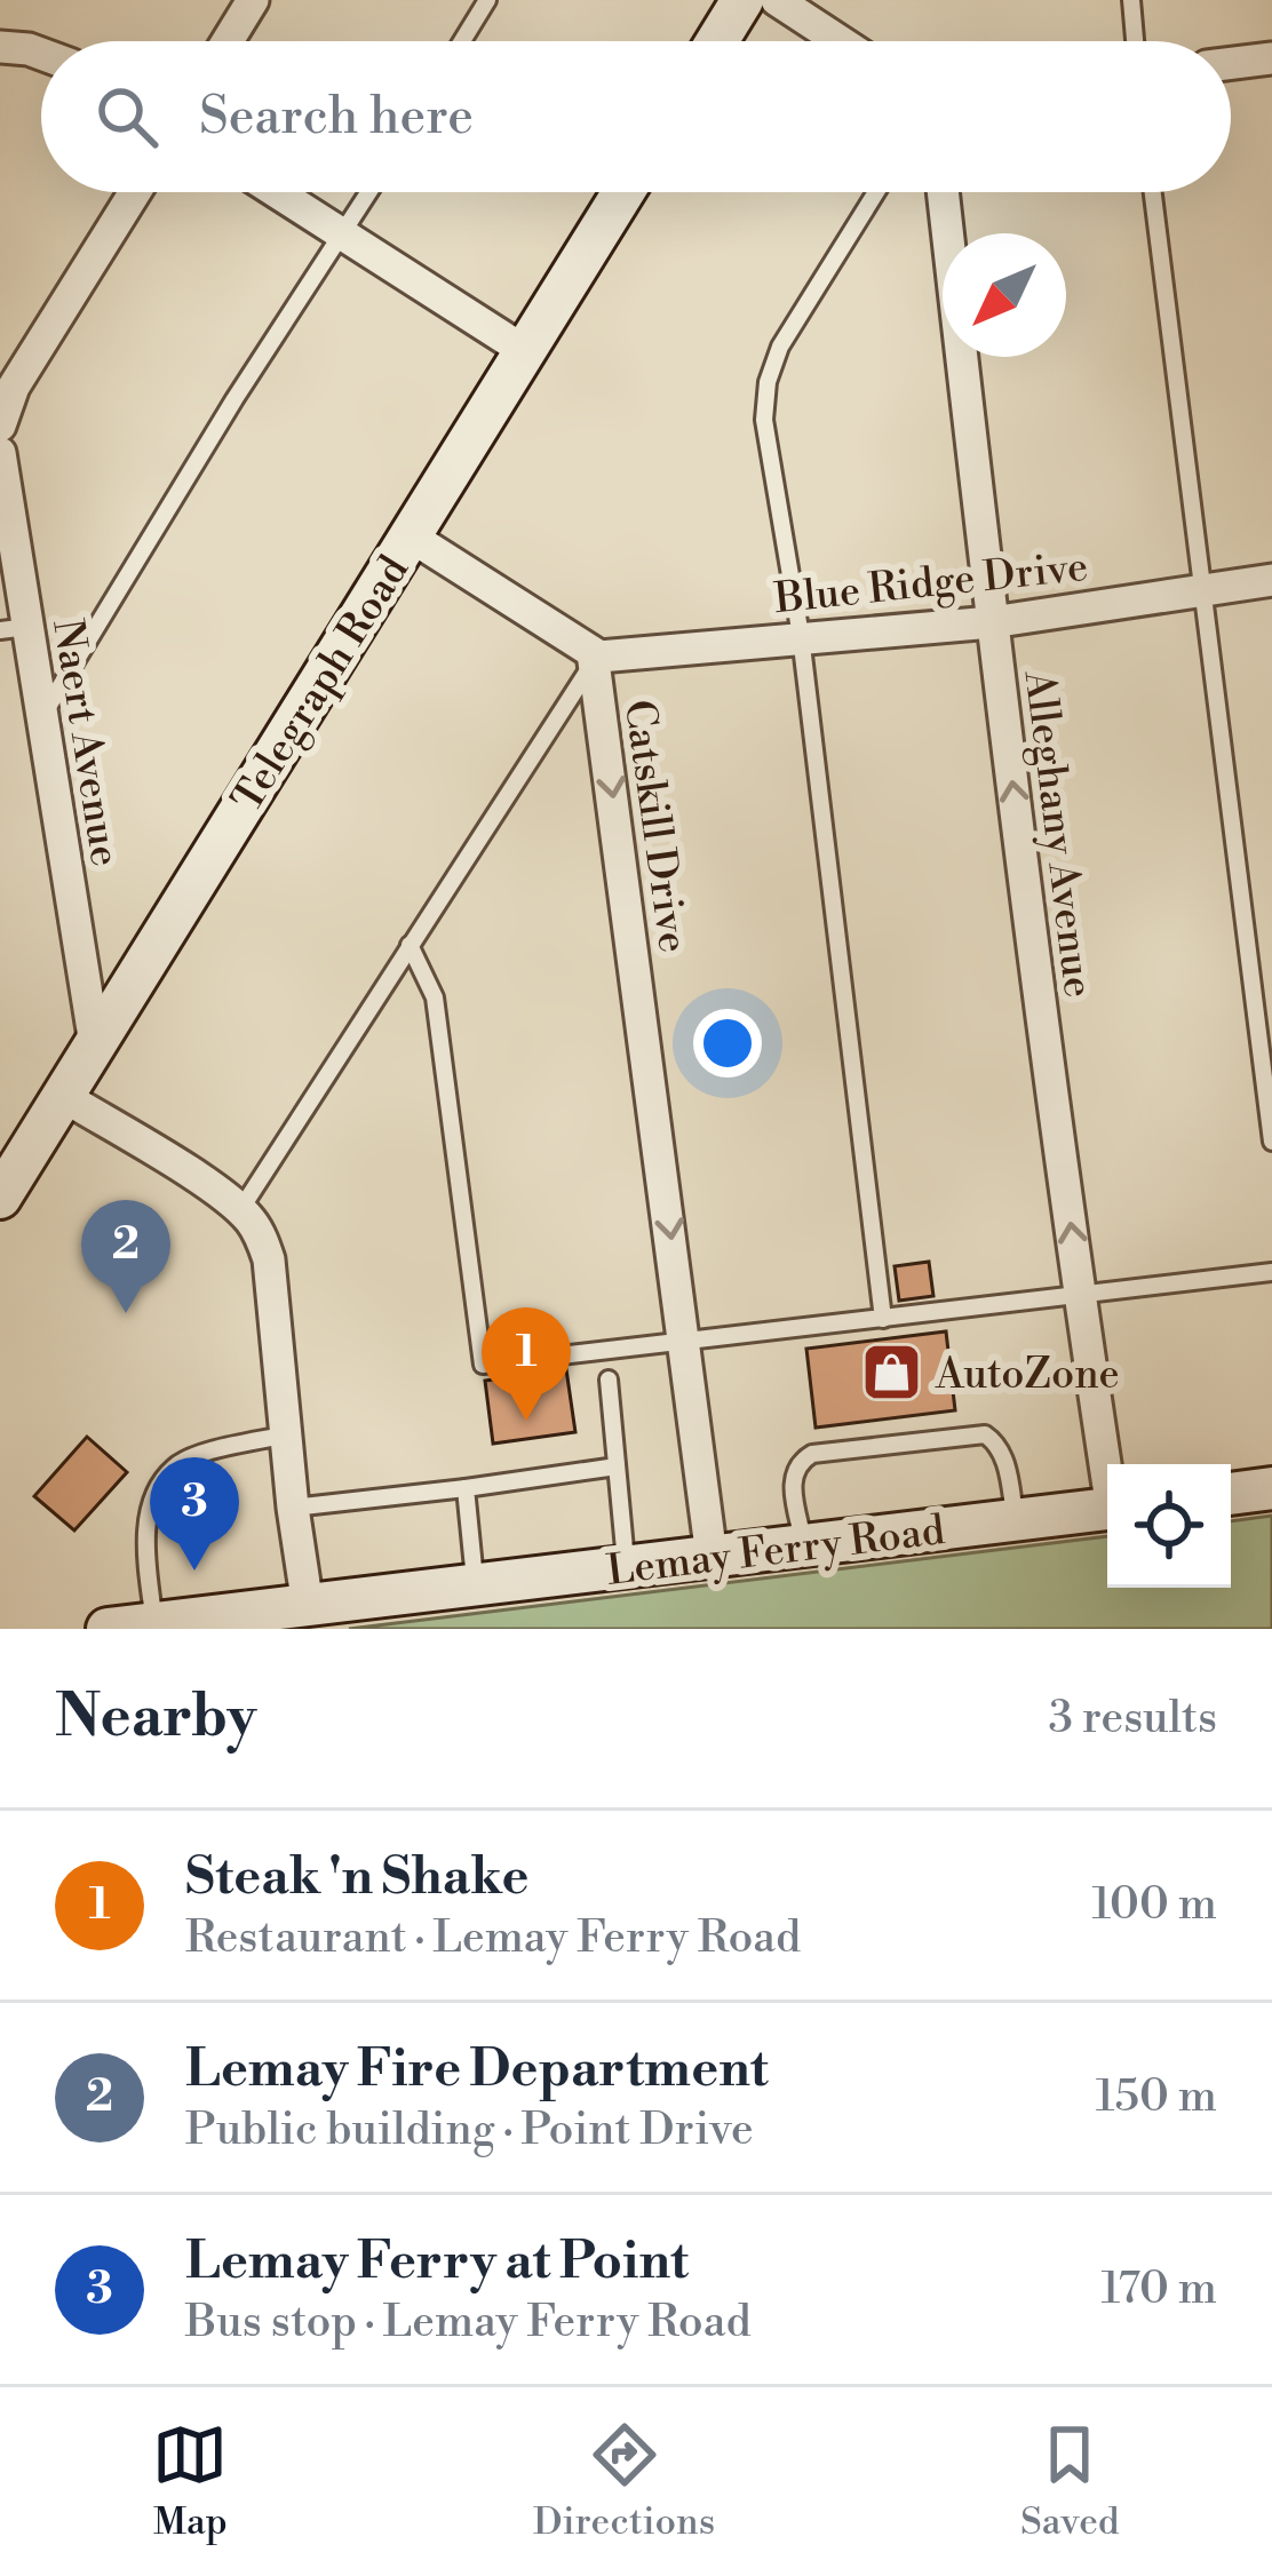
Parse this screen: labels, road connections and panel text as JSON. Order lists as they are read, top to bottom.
{
  "streets": {
    "main road": ["Telegraph Road", "Lemay Ferry Road"],
    "street": [
      "Blue Ridge Drive",
      "Naert Avenue",
      "Catskill Drive",
      "Alleghany Avenue"
    ]
  },
  "crossings": [
    ["Blue Ridge Drive", "Catskill Drive"],
    ["Blue Ridge Drive", "Alleghany Avenue"],
    ["Telegraph Road", "Naert Avenue"],
    ["Telegraph Road", "Catskill Drive"],
    ["Catskill Drive", "Lemay Ferry Road"]
  ],
  "one_way": ["Catskill Drive", "Alleghany Avenue"],
  "places": {
    "shop": ["AutoZone"]
  },
  "north": "bottom left",
  "page": {
    "search": "Search here",
    "pins": ["2", "1", "3"],
    "heading": ["Nearby", "3 results"],
    "list": [
      {
        "mark": "1",
        "name": "Steak 'n Shake",
        "note": "Restaurant · Lemay Ferry Road",
        "value": "100 m"
      },
      {
        "mark": "2",
        "name": "Lemay Fire Department",
        "note": "Public building · Point Drive",
        "value": "150 m"
      },
      {
        "mark": "3",
        "name": "Lemay Ferry at Point",
        "note": "Bus stop · Lemay Ferry Road",
        "value": "170 m"
      }
    ],
    "nav": ["Map", "Directions", "Saved"]
  }
}
